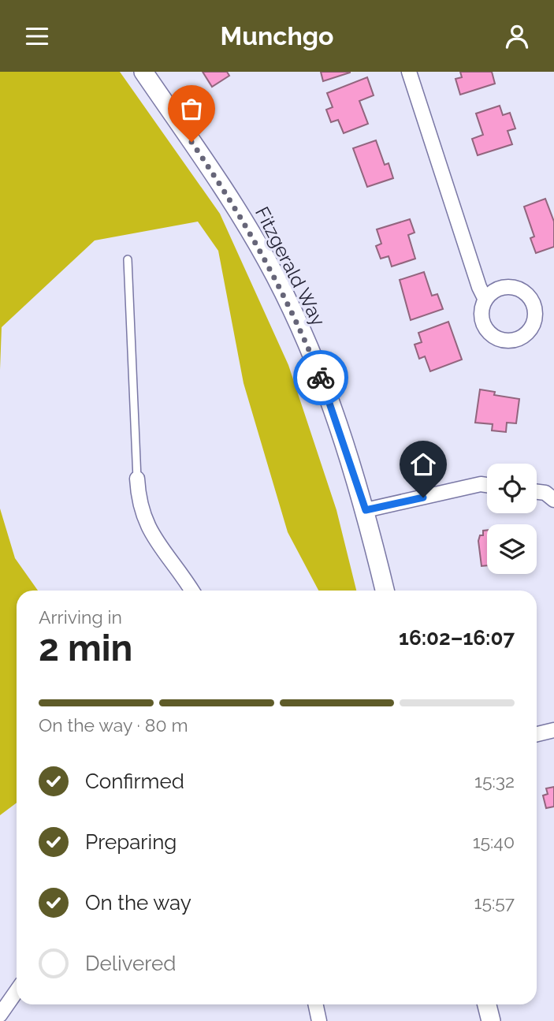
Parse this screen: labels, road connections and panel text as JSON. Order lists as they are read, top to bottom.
{
  "streets": {
    "street": ["Fitzgerald Way"]
  },
  "page": {
    "header": "Munchgo",
    "heading": ["2 min", "Arriving in", "16:02–16:07"],
    "bar": "On the way · 80 m",
    "list": [
      ["Confirmed", "15:32"],
      ["Preparing", "15:40"],
      ["On the way", "15:57"],
      "Delivered"
    ]
  }
}
